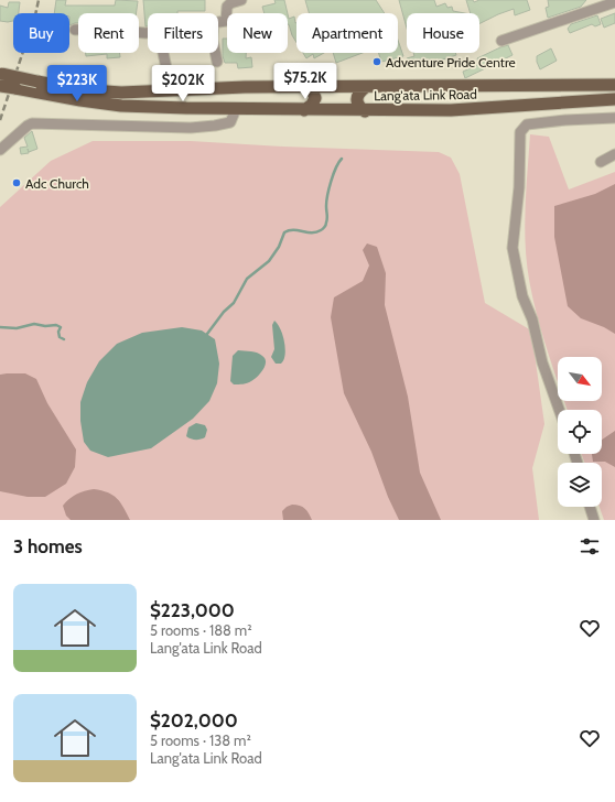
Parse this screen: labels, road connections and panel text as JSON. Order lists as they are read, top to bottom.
{
  "streets": {
    "main road": ["Lang'ata Link Road"]
  },
  "places": ["Adventure Pride Centre", "Adc Church"],
  "north": "bottom right",
  "page": {
    "chip": [
      "Buy",
      "Rent",
      "Filters",
      "New",
      "Apartment",
      "House"
    ],
    "price": ["$75.2K", "$223K", "$202K"],
    "heading": "3 homes",
    "list": [
      {
        "name": "$223,000",
        "note": "5 rooms · 188 m² · Lang'ata Link Road"
      },
      {
        "name": "$202,000",
        "note": "5 rooms · 138 m² · Lang'ata Link Road"
      }
    ]
  }
}
